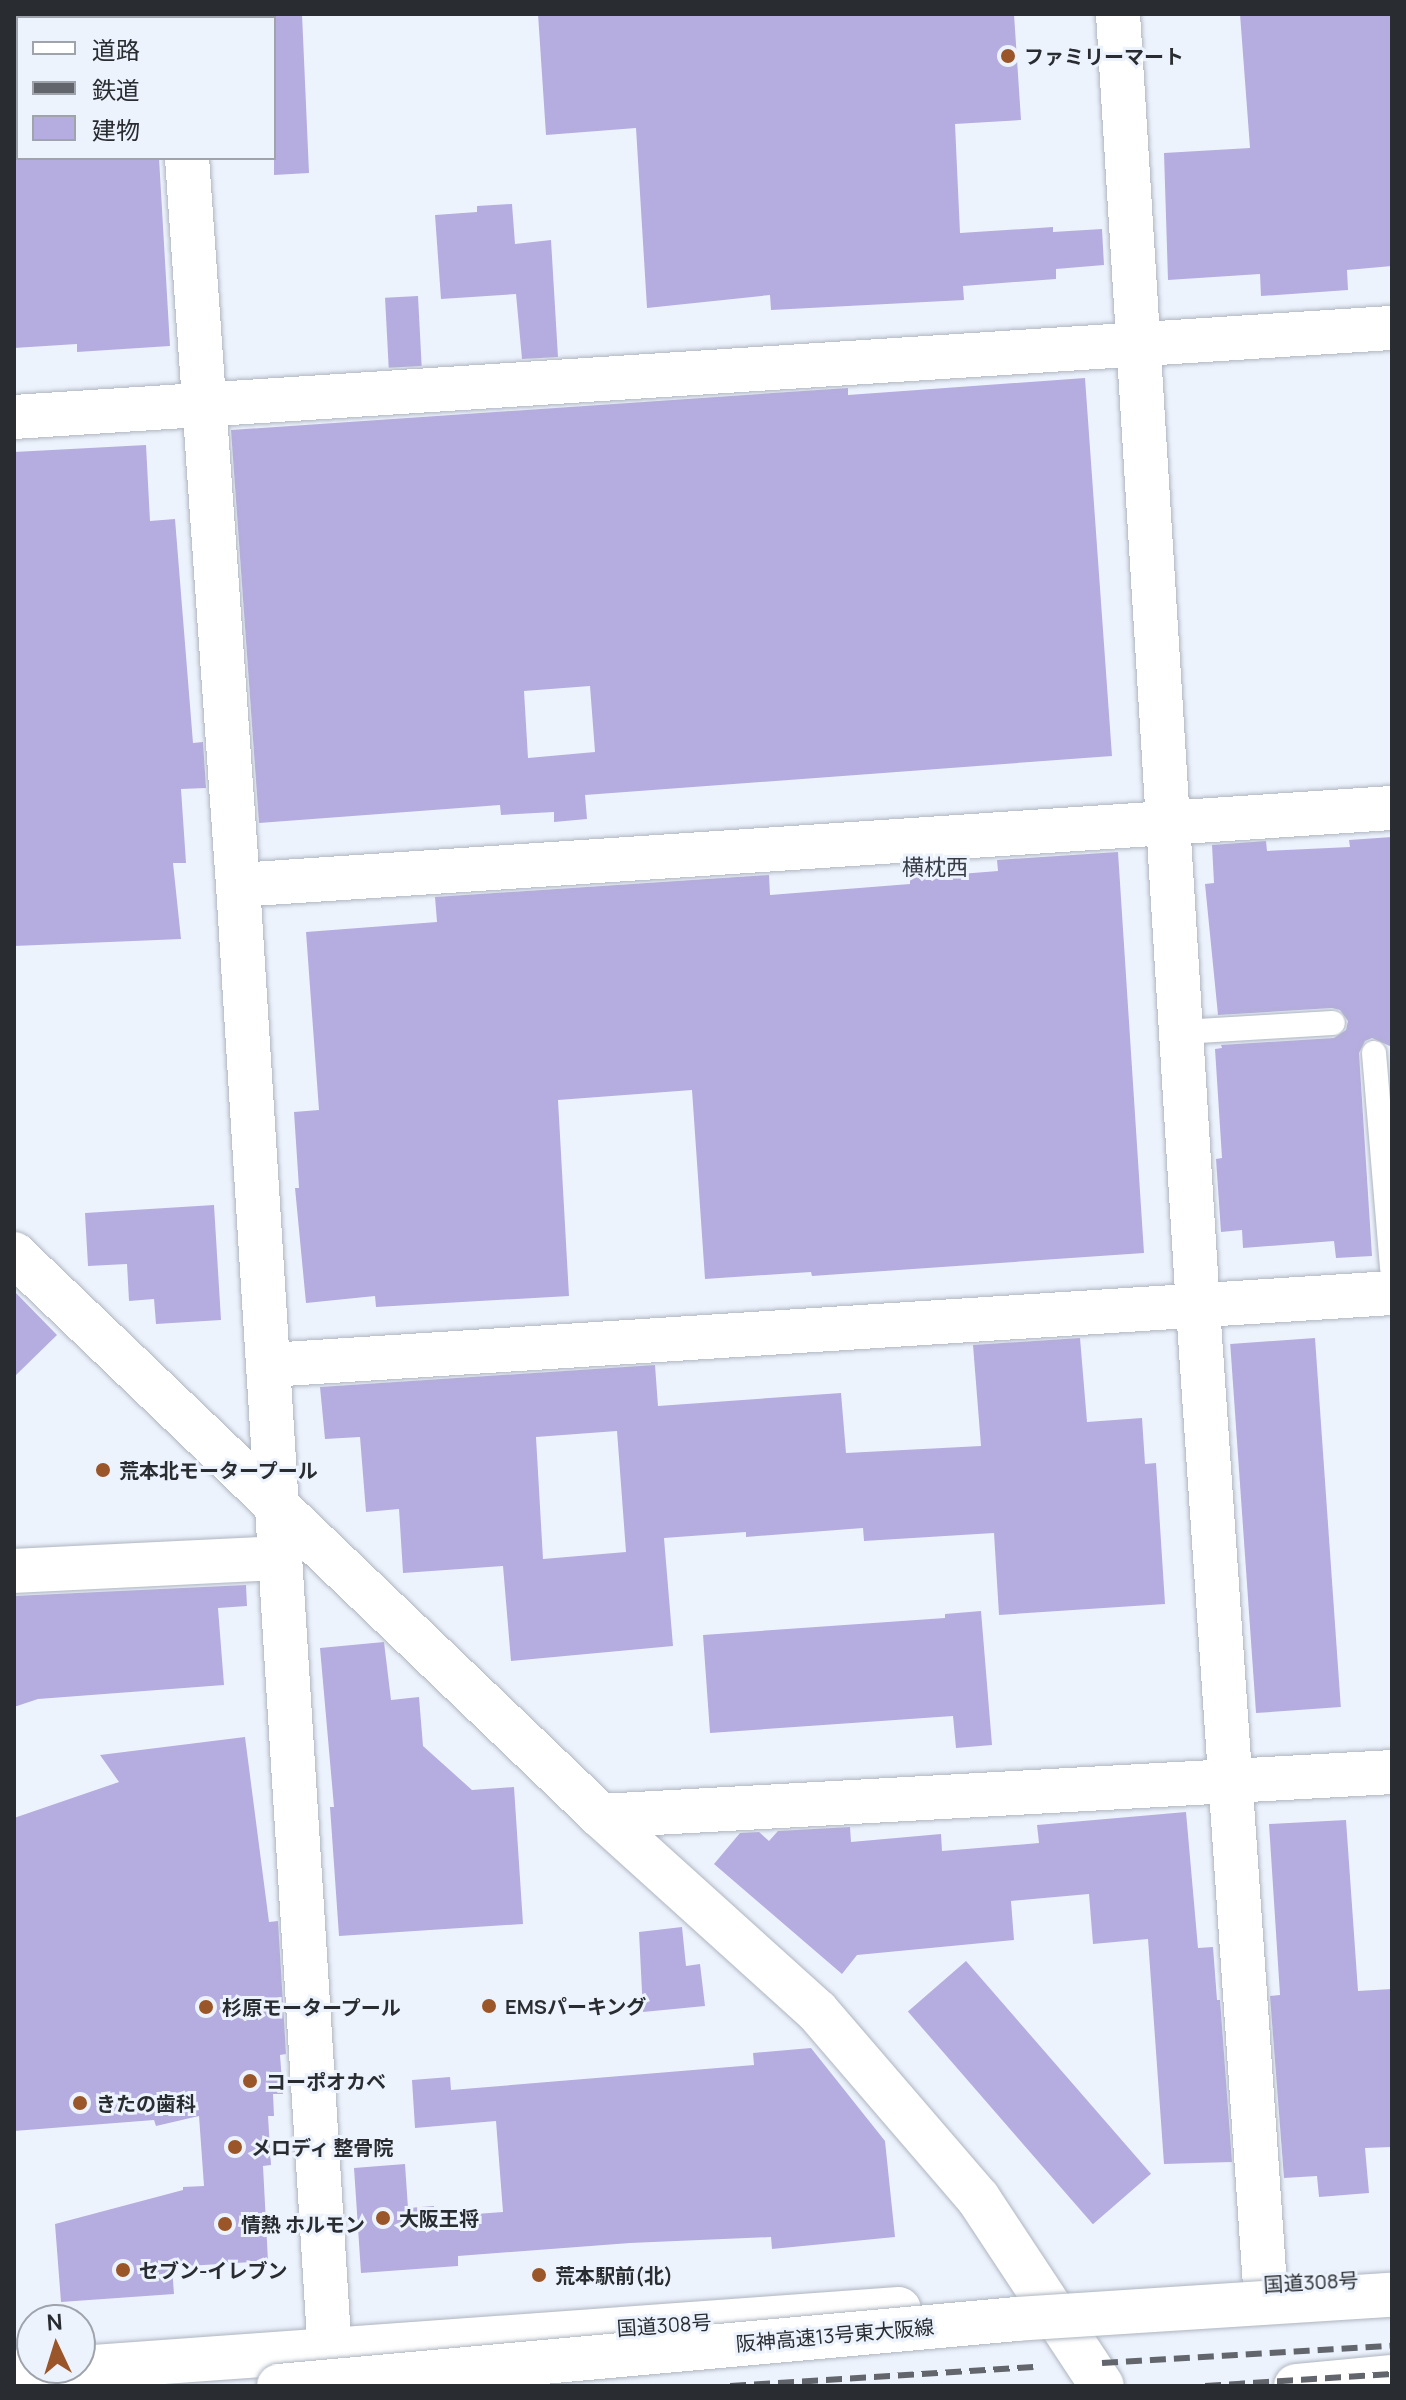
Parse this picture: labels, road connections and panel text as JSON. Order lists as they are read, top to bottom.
{
  "streets": {
    "main road": ["国道308号", "阪神高速13号東大阪線"]
  },
  "crossings": [
    ["国道308号", "阪神高速13号東大阪線"]
  ],
  "districts": ["横枕西"],
  "places": [
    "ファミリーマート",
    "荒本北モータープール",
    "EMSパーキング",
    "杉原モータープール",
    "コーポオカベ",
    "きたの歯科",
    "メロディ 整骨院",
    "大阪王将",
    "情熱 ホルモン",
    "セブン-イレブン",
    "荒本駅前(北)"
  ],
  "legend": ["道路", "鉄道", "建物"],
  "north": "top"
}
